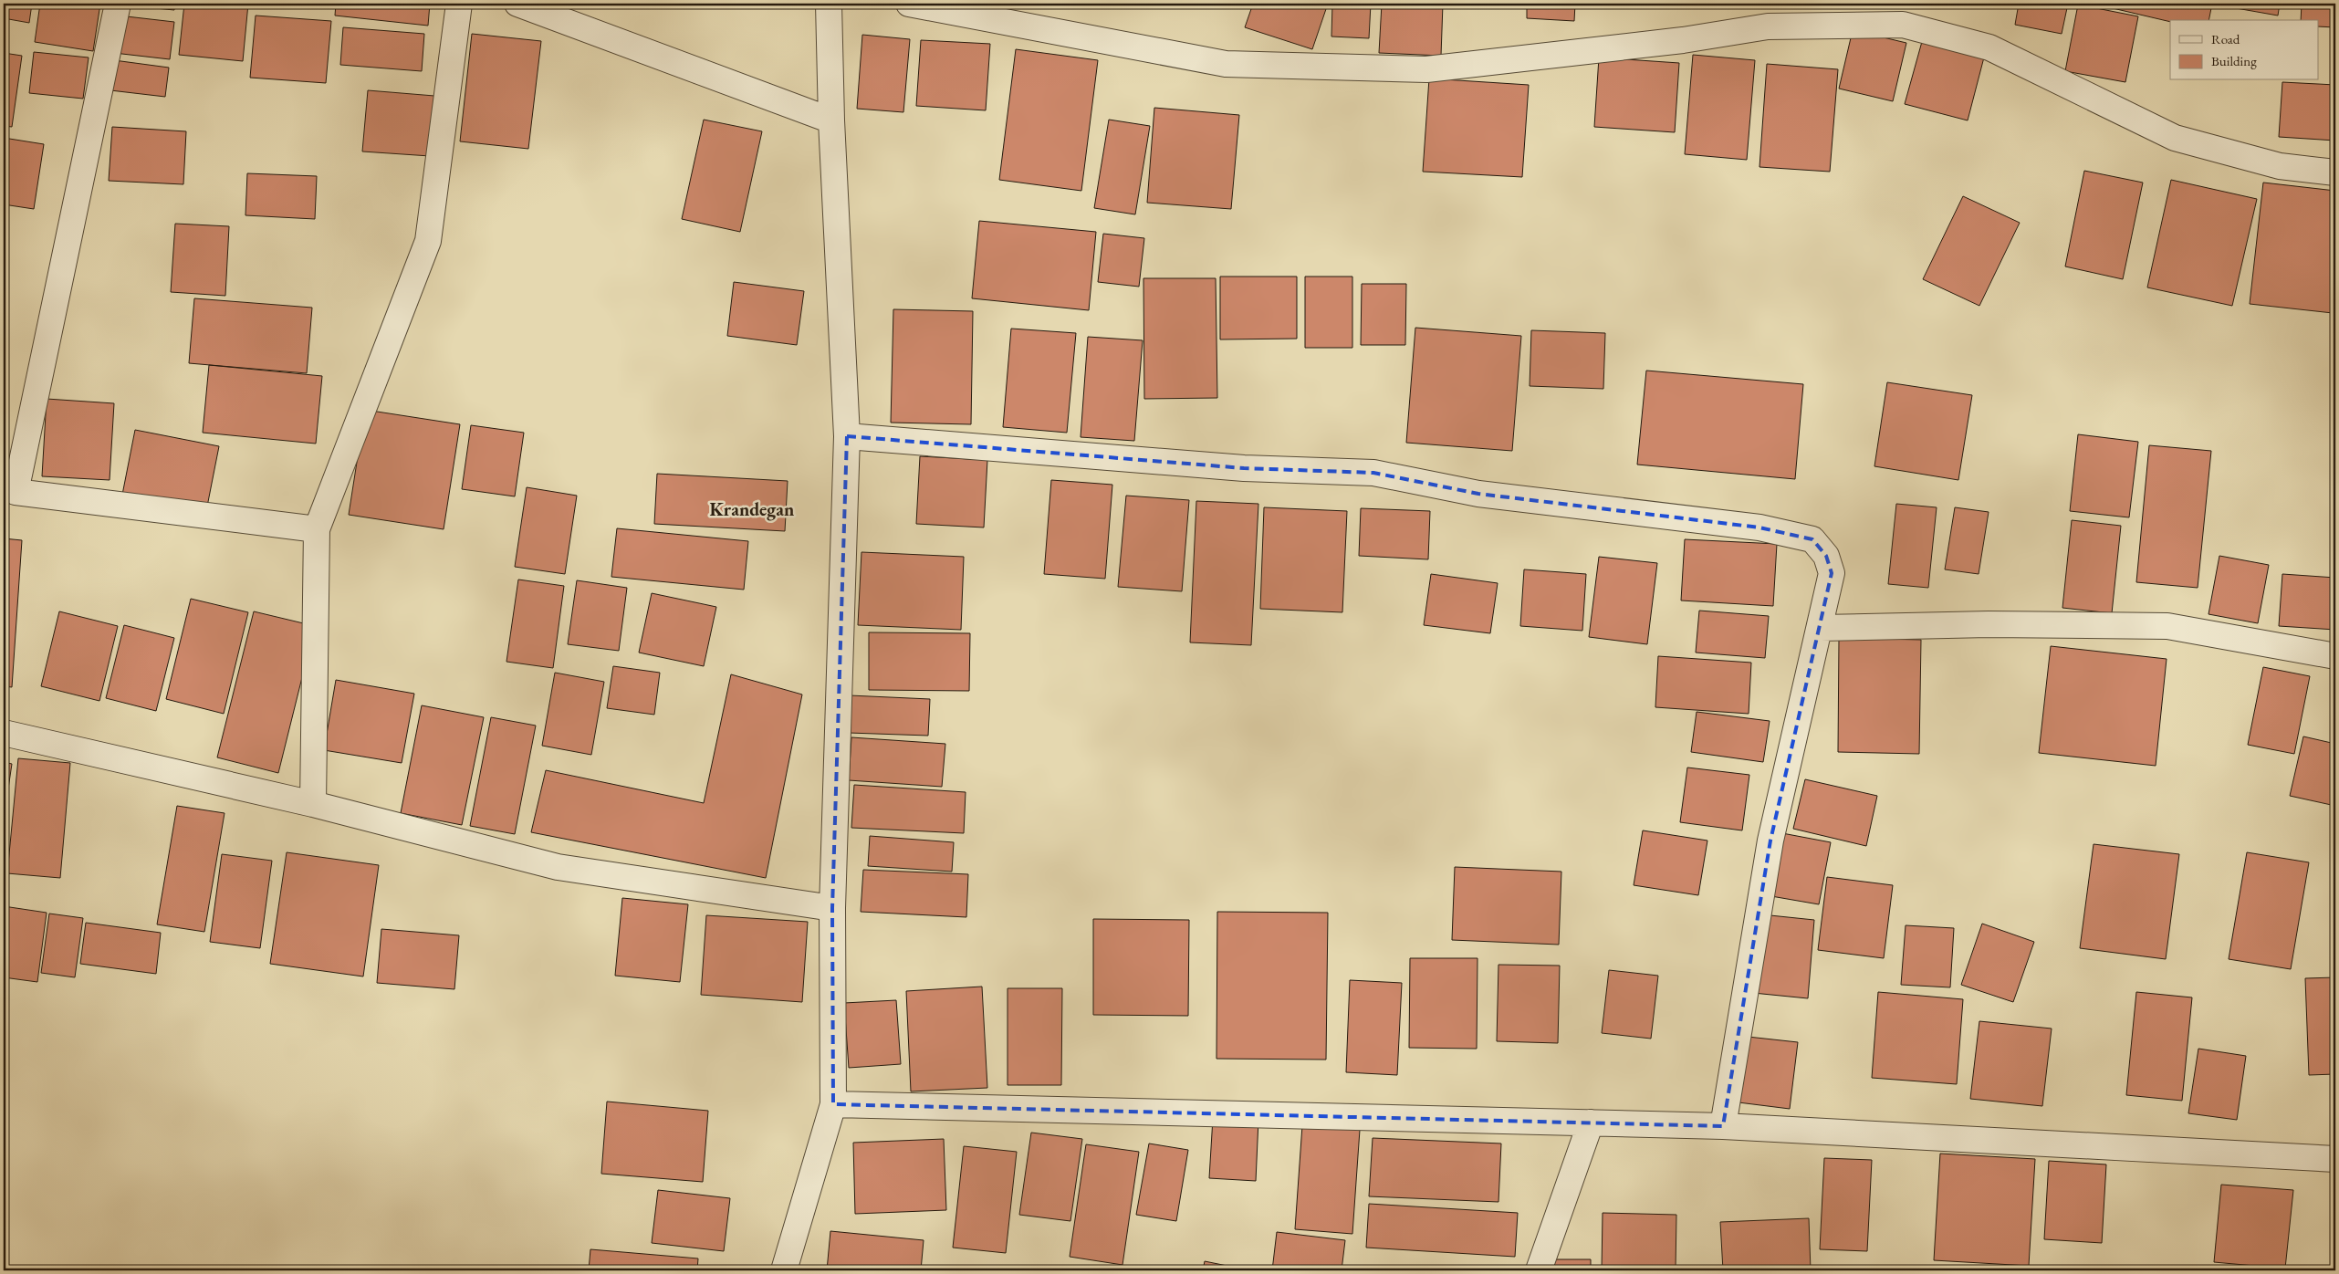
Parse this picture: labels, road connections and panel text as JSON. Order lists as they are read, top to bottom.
{
  "districts": ["Krandegan"],
  "legend": ["Road", "Building"]
}
